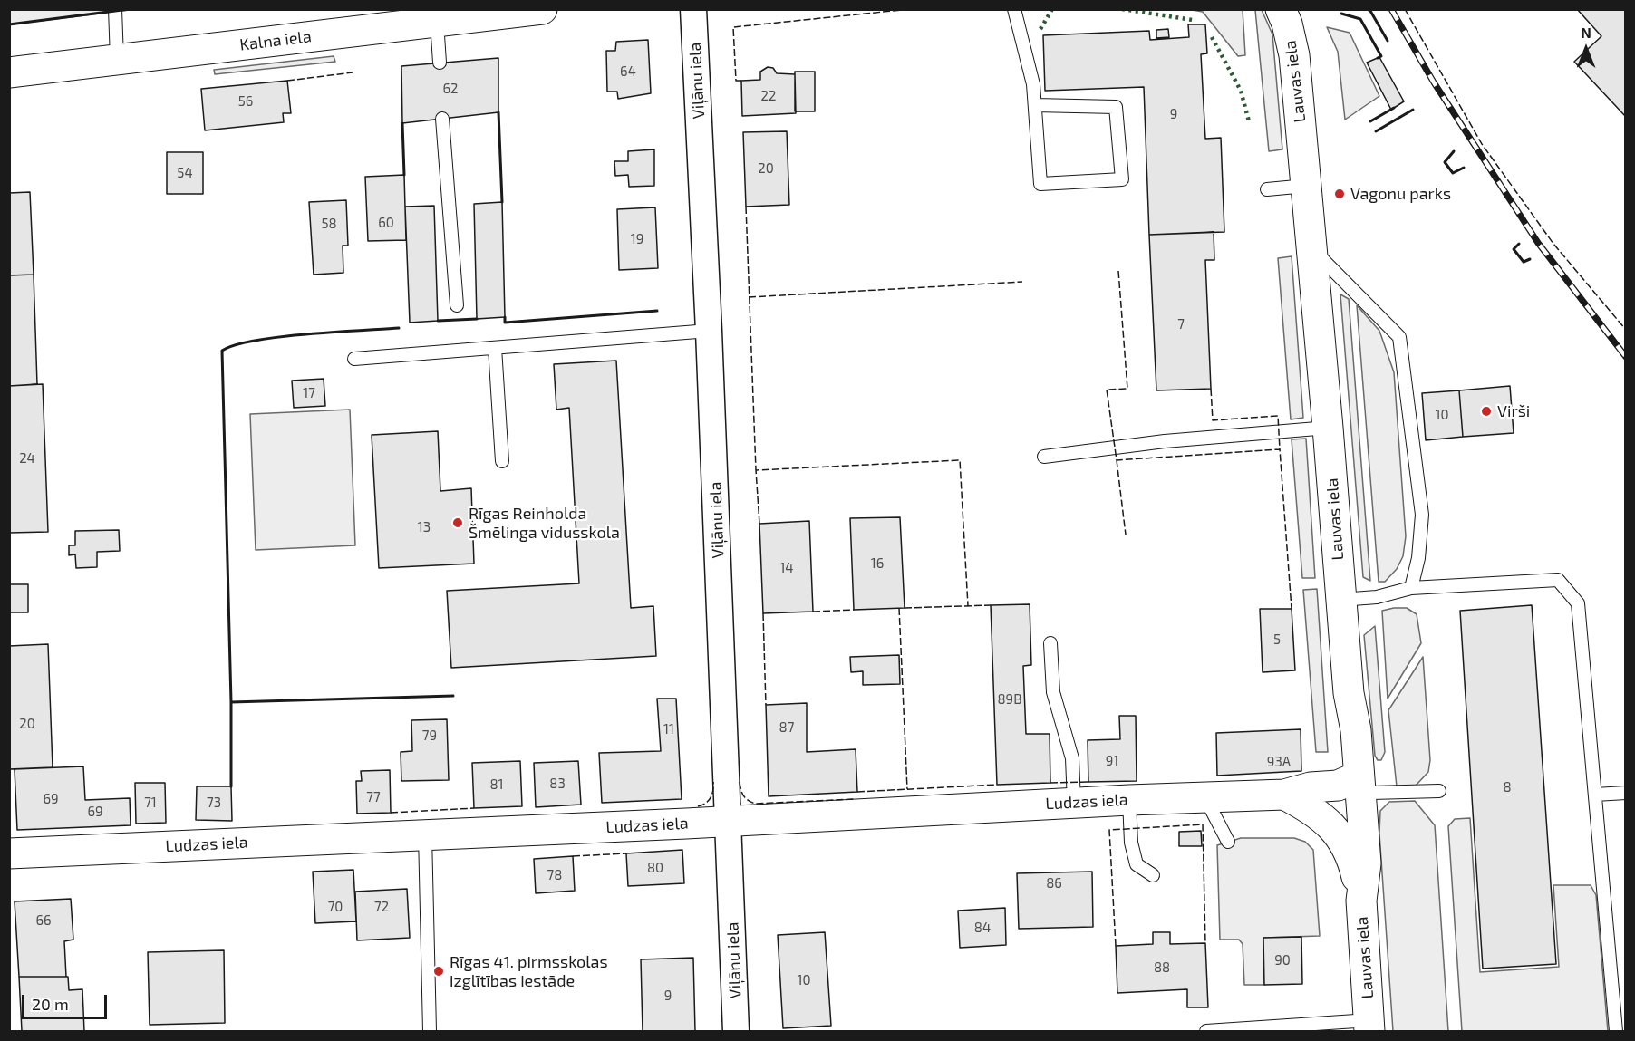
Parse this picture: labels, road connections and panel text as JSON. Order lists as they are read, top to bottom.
{
  "streets": {
    "street": [
      "Kalna iela",
      "Viļānu iela",
      "Lauvas iela",
      "Ludzas iela"
    ]
  },
  "crossings": [
    ["Viļānu iela", "Ludzas iela"],
    ["Lauvas iela", "Ludzas iela"]
  ],
  "places": [
    "Vagonu parks",
    "Virši",
    "Rīgas Reinholda Šmēlinga vidusskola",
    "Rīgas 41. pirmsskolas izglītības iestāde"
  ],
  "house_numbers": [
    "64",
    "62",
    "22",
    "56",
    "9",
    "20",
    "54",
    "60",
    "58",
    "19",
    "7",
    "17",
    "10",
    "24",
    "13",
    "16",
    "14",
    "5",
    "89B",
    "20",
    "87",
    "11",
    "79",
    "91",
    "93A",
    "83",
    "81",
    "8",
    "77",
    "69",
    "71",
    "73",
    "69",
    "80",
    "78",
    "86",
    "70",
    "72",
    "66",
    "84",
    "90",
    "88",
    "10",
    "9"
  ],
  "scale_bar": "20 m",
  "north": "top"
}
